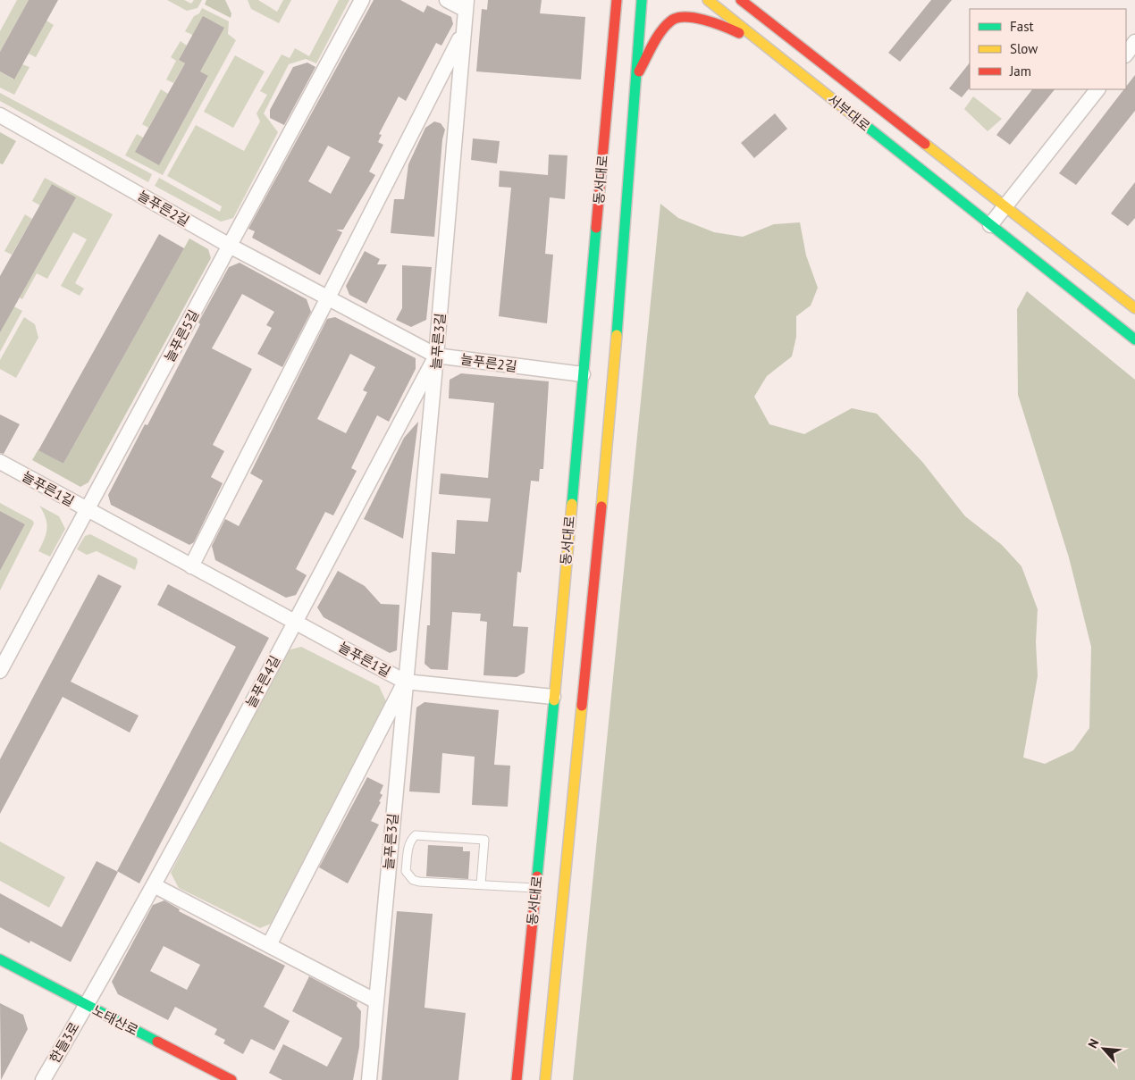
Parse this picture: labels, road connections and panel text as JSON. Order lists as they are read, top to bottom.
{
  "streets": {
    "main road": ["서부대로", "동서대로", "노태산로"],
    "street": [
      "늘푸른2길",
      "늘푸른5길",
      "늘푸른3길",
      "늘푸른1길",
      "늘푸른4길",
      "한들3로"
    ]
  },
  "crossings": [
    ["동서대로", "늘푸른2길"],
    ["동서대로", "늘푸른1길"],
    ["늘푸른2길", "늘푸른5길"],
    ["늘푸른2길", "늘푸른3길"],
    ["늘푸른2길", "늘푸른4길"],
    ["늘푸른5길", "늘푸른1길"],
    ["늘푸른3길", "늘푸른1길"],
    ["늘푸른3길", "늘푸른4길"],
    ["늘푸른1길", "늘푸른4길"],
    ["늘푸른4길", "노태산로"],
    ["늘푸른4길", "한들3로"],
    ["노태산로", "한들3로"]
  ],
  "legend": ["Fast", "Slow", "Jam"],
  "north": "top left"
}
